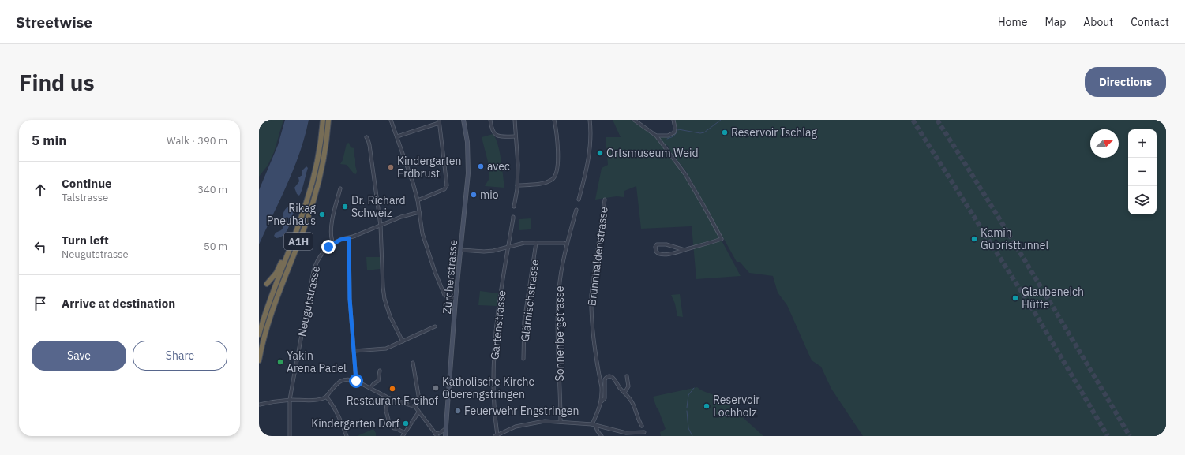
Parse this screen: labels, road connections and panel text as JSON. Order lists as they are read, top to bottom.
{
  "streets": {
    "highway": ["A1H"],
    "main road": ["Zürcherstrasse"],
    "street": [
      "Brunnhaldenstrasse",
      "Glärnischstrasse",
      "Neugutstrasse",
      "Gartenstrasse",
      "Sonnenbergstrasse"
    ]
  },
  "places": [
    "Reservoir Ischlag",
    "Ortsmuseum Weid",
    "avec",
    "Kindergarten Erdbrust",
    "mio",
    "Dr. Richard Schweiz",
    "Rikag Pneuhaus",
    "Kamin Gubristtunnel",
    "Glaubeneich Hütte",
    "Yakin Arena Padel",
    "Katholische Kirche Oberengstringen",
    "Restaurant Freihof",
    "Reservoir Lochholz",
    "Feuerwehr Engstringen",
    "Kindergarten Dorf"
  ],
  "north": "top right",
  "page": {
    "header": "Streetwise",
    "nav": [
      "Home",
      "Map",
      "About",
      "Contact"
    ],
    "buttons": [
      "Directions",
      ["Save", "Share"]
    ],
    "title": "Find us",
    "heading": ["5 min", "Walk · 390 m"],
    "map_buttons": ["+", "−"],
    "list": [
      ["Continue", "Talstrasse", "340 m"],
      ["Turn left", "Neugutstrasse", "50 m"],
      "Arrive at destination"
    ]
  }
}
